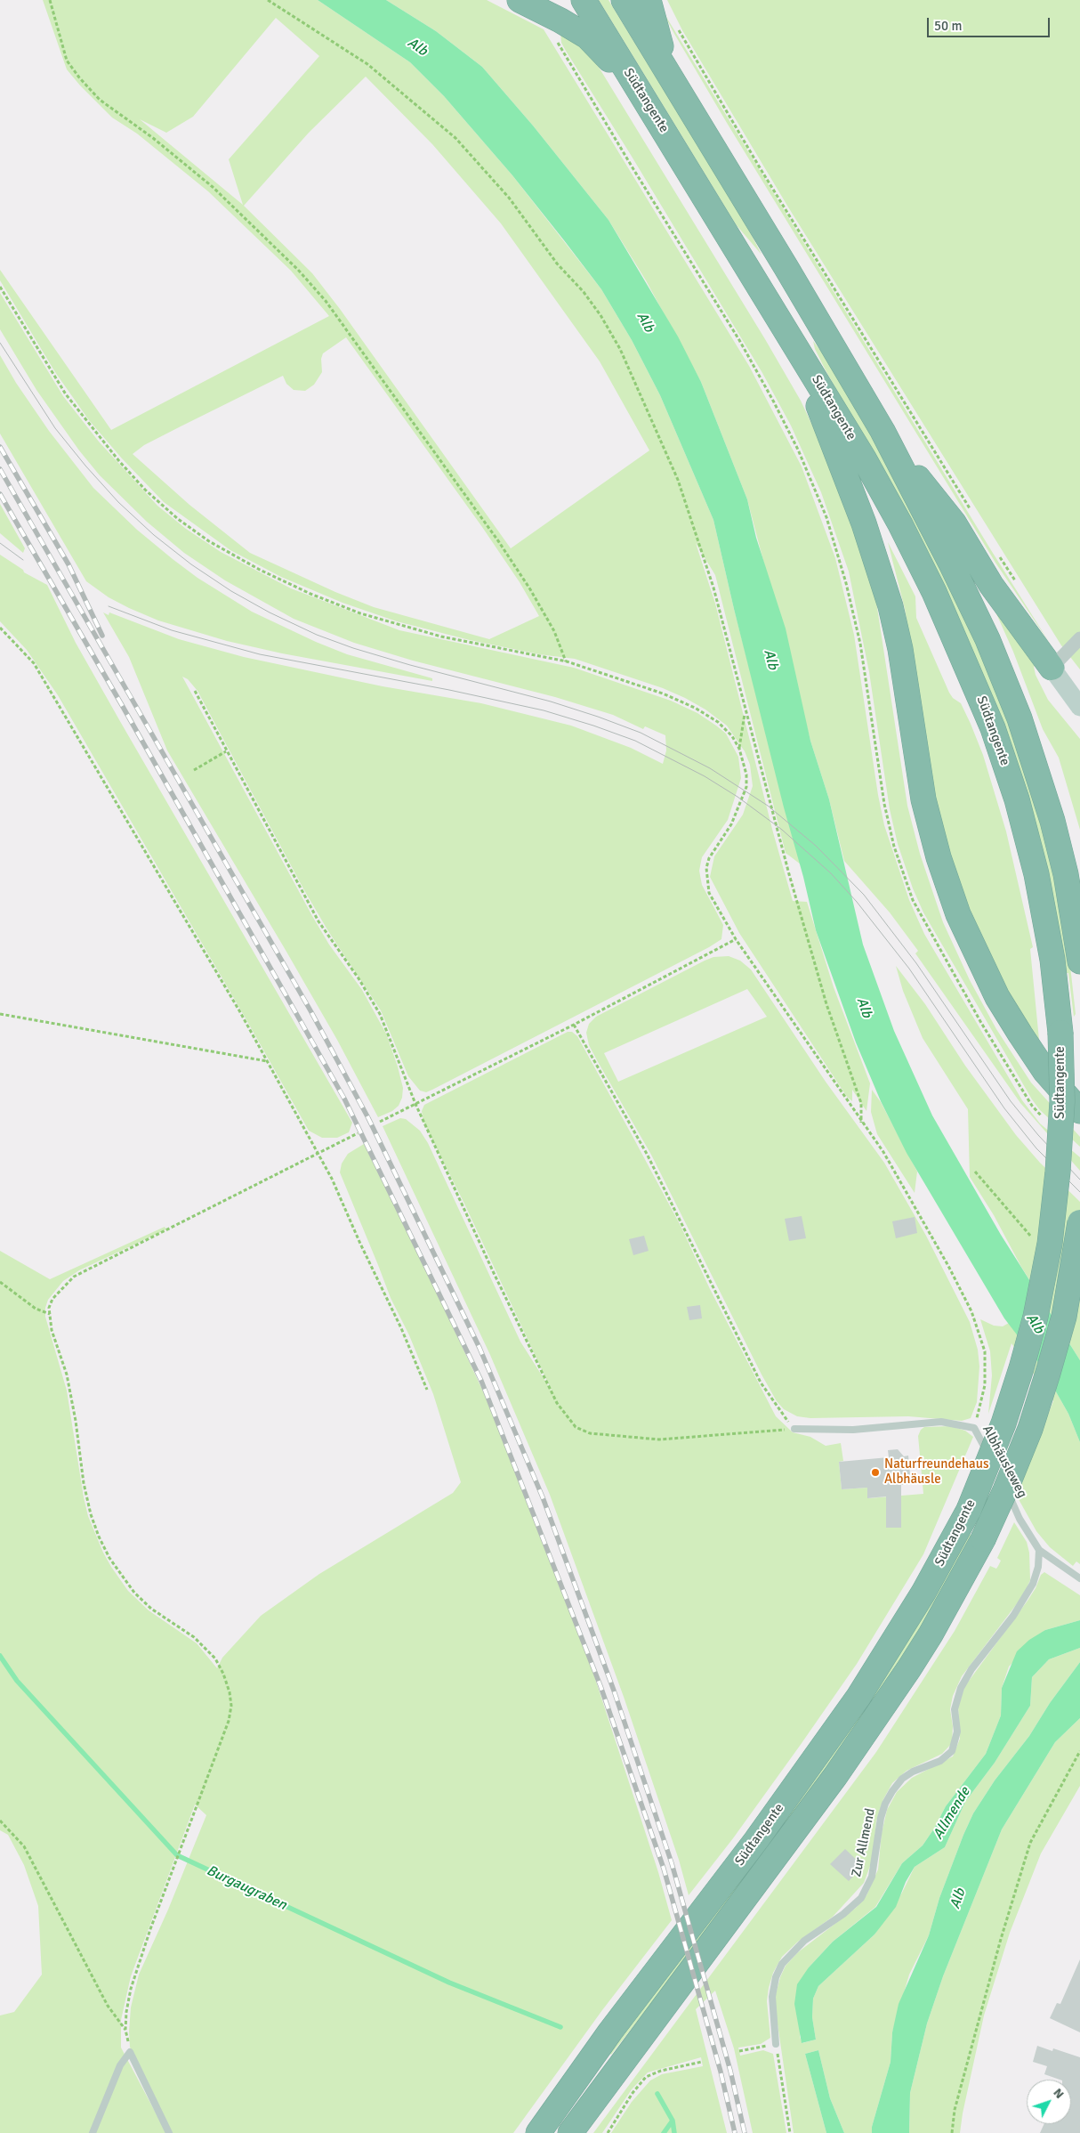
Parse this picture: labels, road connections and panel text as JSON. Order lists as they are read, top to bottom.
{
  "streets": {
    "highway": ["Südtangente"],
    "lane": ["Albhäusleweg", "Zur Allmend"]
  },
  "crossings": [
    ["Albhäusleweg", "Zur Allmend"]
  ],
  "water": ["Alb", "Allmende", "Burgaugraben"],
  "places": ["Naturfreundehaus Albhäusle"],
  "scale_bar": "50 m",
  "north": "top right"
}
